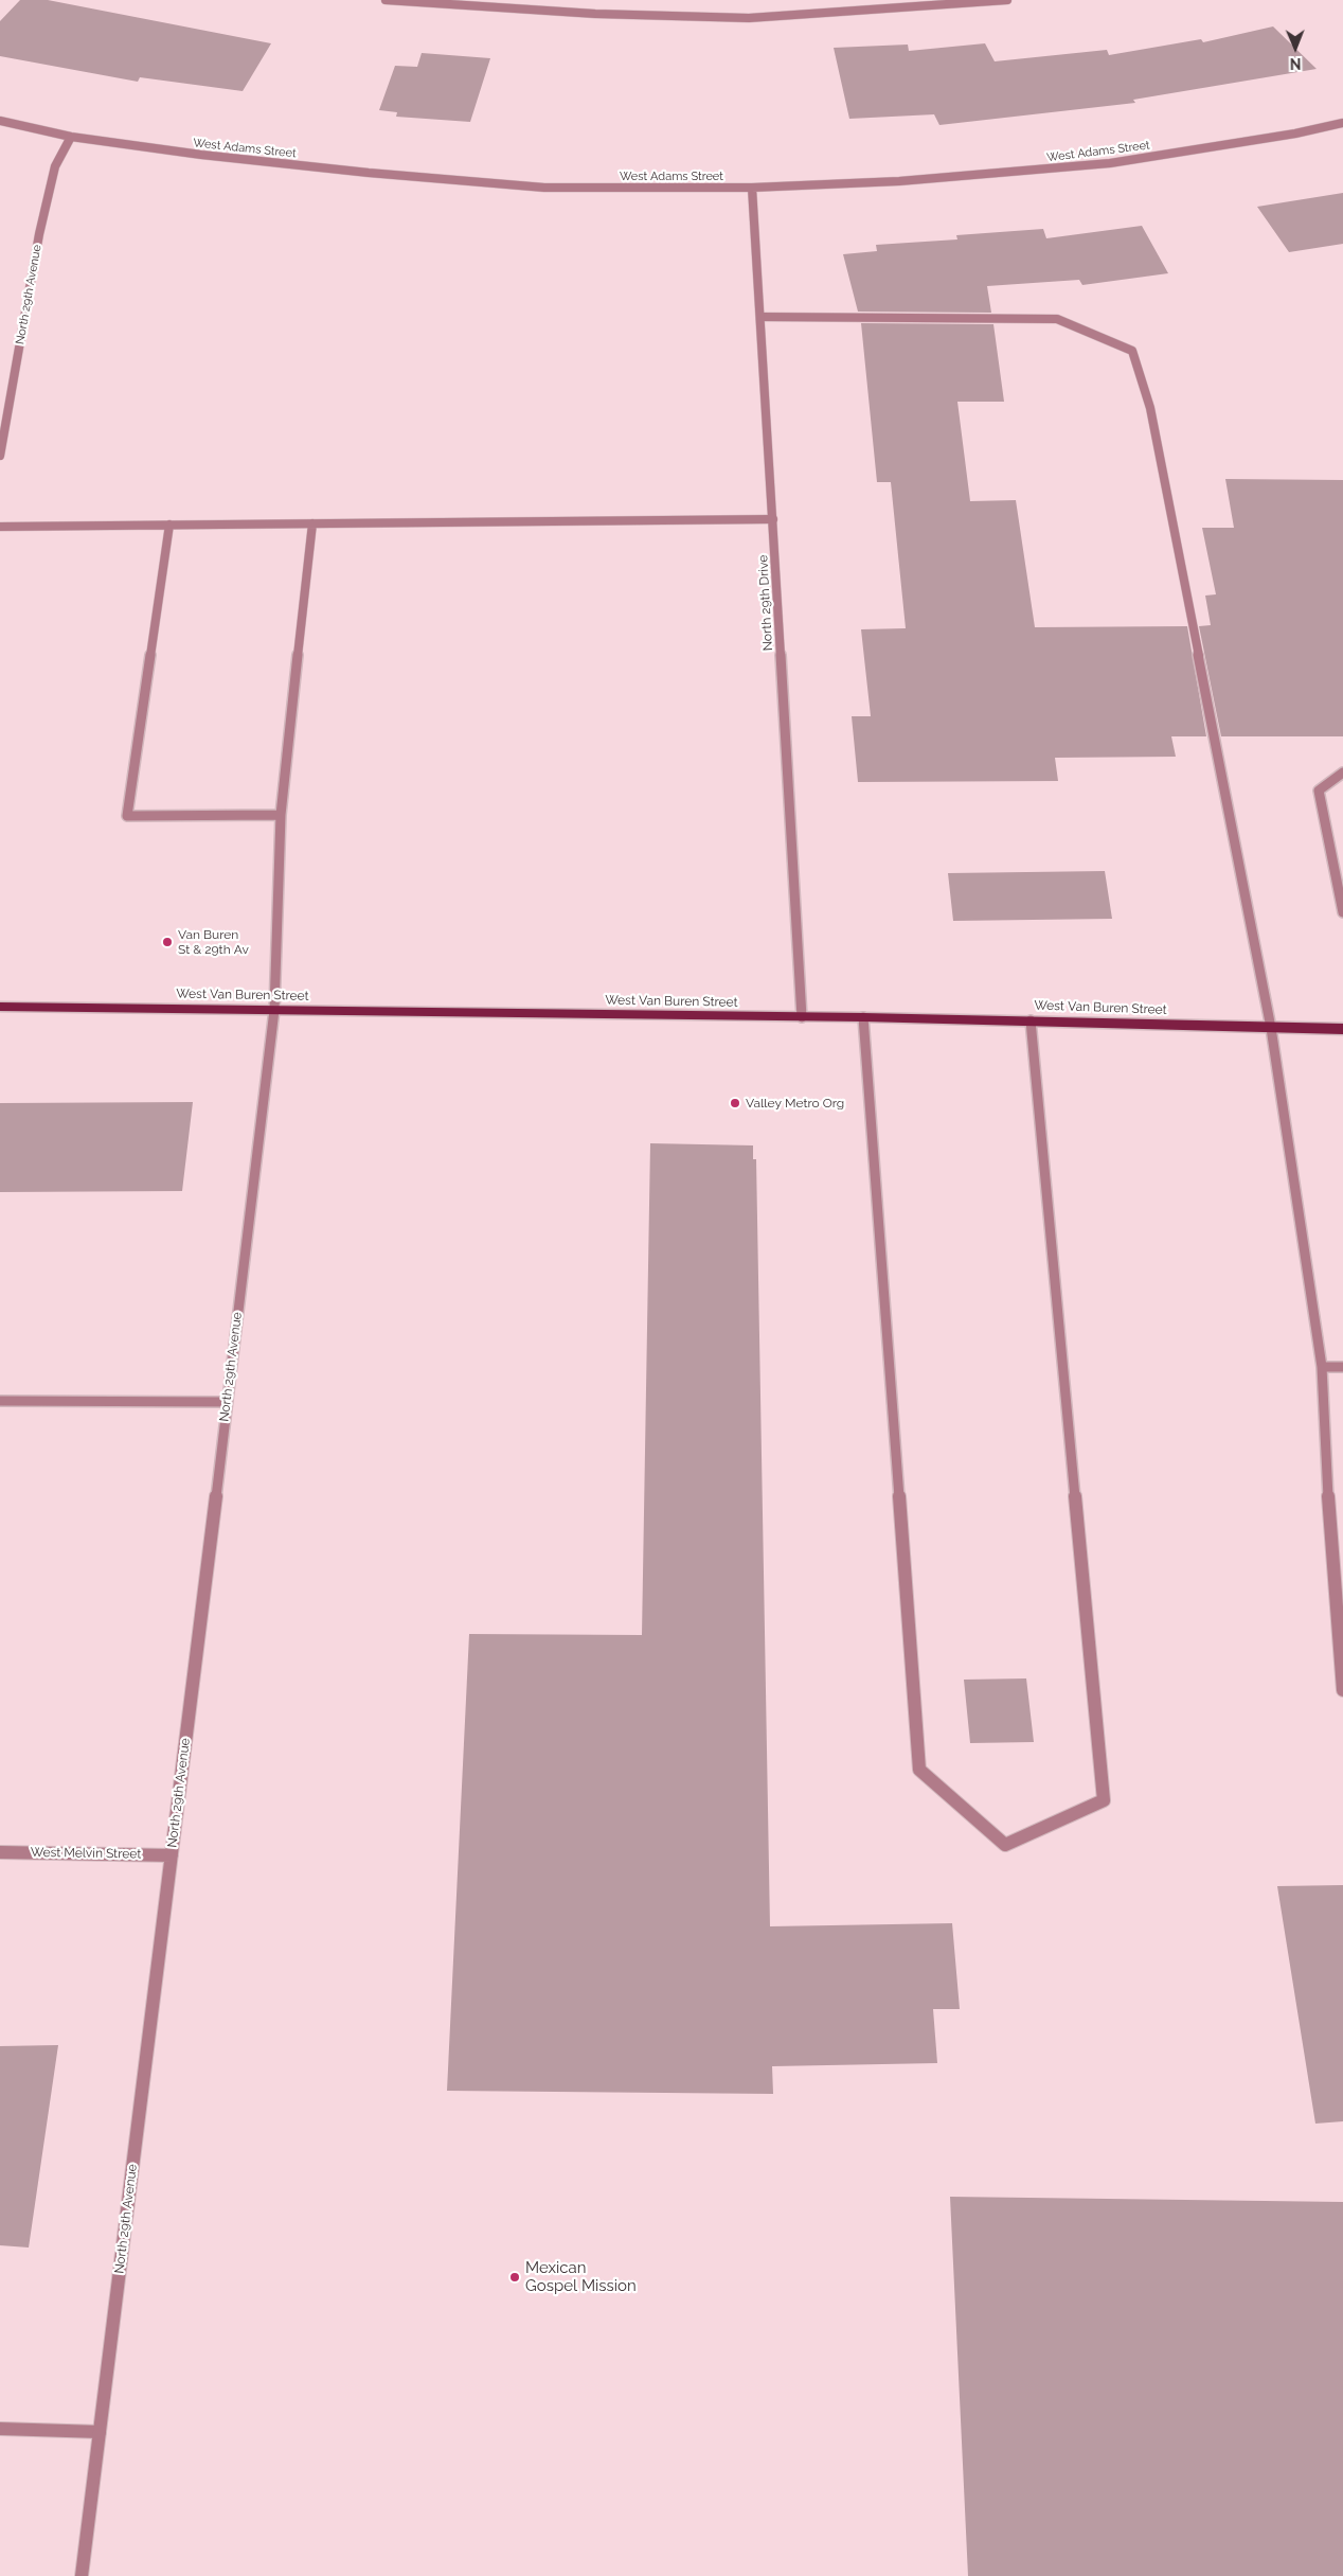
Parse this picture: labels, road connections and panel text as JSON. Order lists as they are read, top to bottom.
{
  "streets": {
    "main road": ["West Van Buren Street"],
    "street": [
      "West Adams Street",
      "North 29th Avenue",
      "North 29th Drive",
      "West Melvin Street"
    ]
  },
  "crossings": [
    ["West Adams Street", "North 29th Avenue"],
    ["West Adams Street", "North 29th Drive"],
    ["North 29th Avenue", "West Van Buren Street"],
    ["North 29th Avenue", "West Melvin Street"],
    ["North 29th Drive", "West Van Buren Street"]
  ],
  "places": ["Van Buren St & 29th Av", "Valley Metro Org", "Mexican Gospel Mission"],
  "north": "bottom"
}
